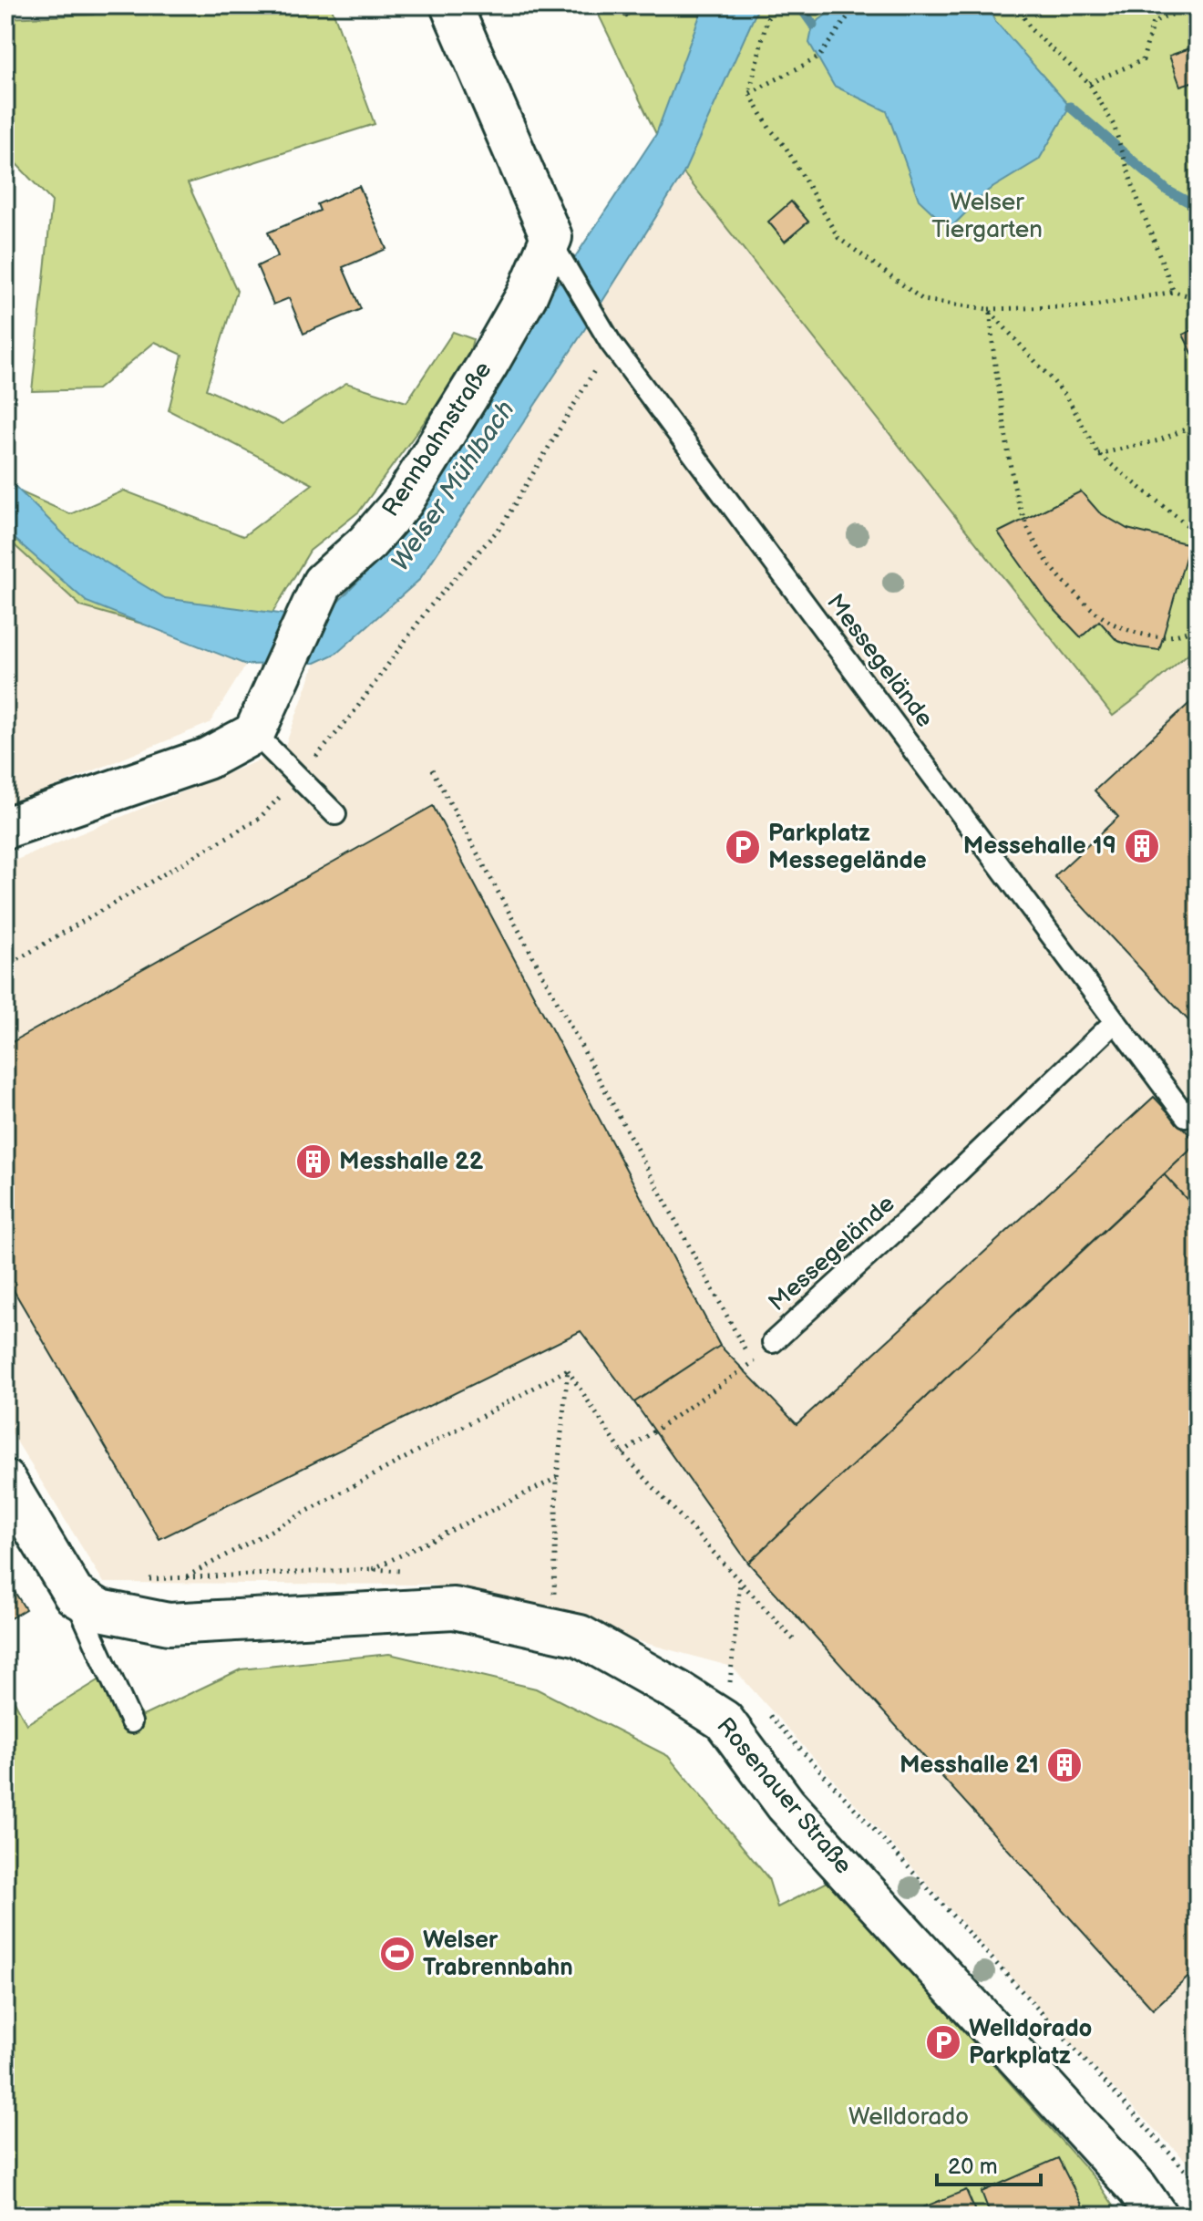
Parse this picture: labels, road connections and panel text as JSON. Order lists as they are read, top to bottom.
{
  "streets": {
    "street": ["Rennbahnstraße", "Rosenauer Straße"],
    "lane": ["Messegelände"]
  },
  "crossings": [
    ["Rennbahnstraße", "Messegelände"]
  ],
  "water": ["Welser Mühlbach"],
  "parks": ["Welser Tiergarten", "Welldorado"],
  "places": {
    "building": ["Messehalle 19", "Messhalle 22", "Messhalle 21"],
    "parking": ["Parkplatz Messegelände", "Welldorado Parkplatz"],
    "sports": ["Welser Trabrennbahn"]
  },
  "scale_bar": "20 m"
}
